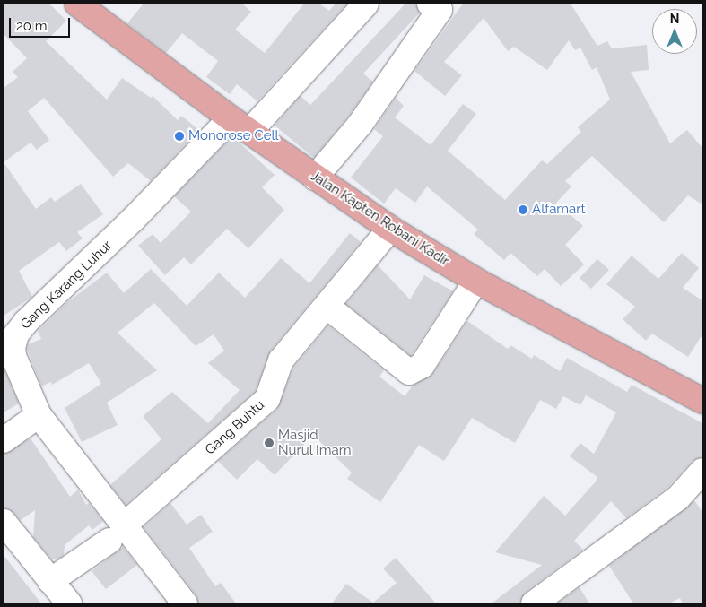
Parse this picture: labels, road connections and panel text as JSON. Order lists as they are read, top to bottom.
{
  "streets": {
    "main road": ["Jalan Kapten Robani Kadir"],
    "street": ["Gang Karang Luhur", "Gang Buhtu"]
  },
  "crossings": [
    ["Jalan Kapten Robani Kadir", "Gang Karang Luhur"],
    ["Jalan Kapten Robani Kadir", "Gang Buhtu"],
    ["Gang Karang Luhur", "Gang Buhtu"]
  ],
  "places": ["Monorose Cell", "Alfamart", "Masjid Nurul Imam"],
  "scale_bar": "20 m",
  "north": "top"
}
